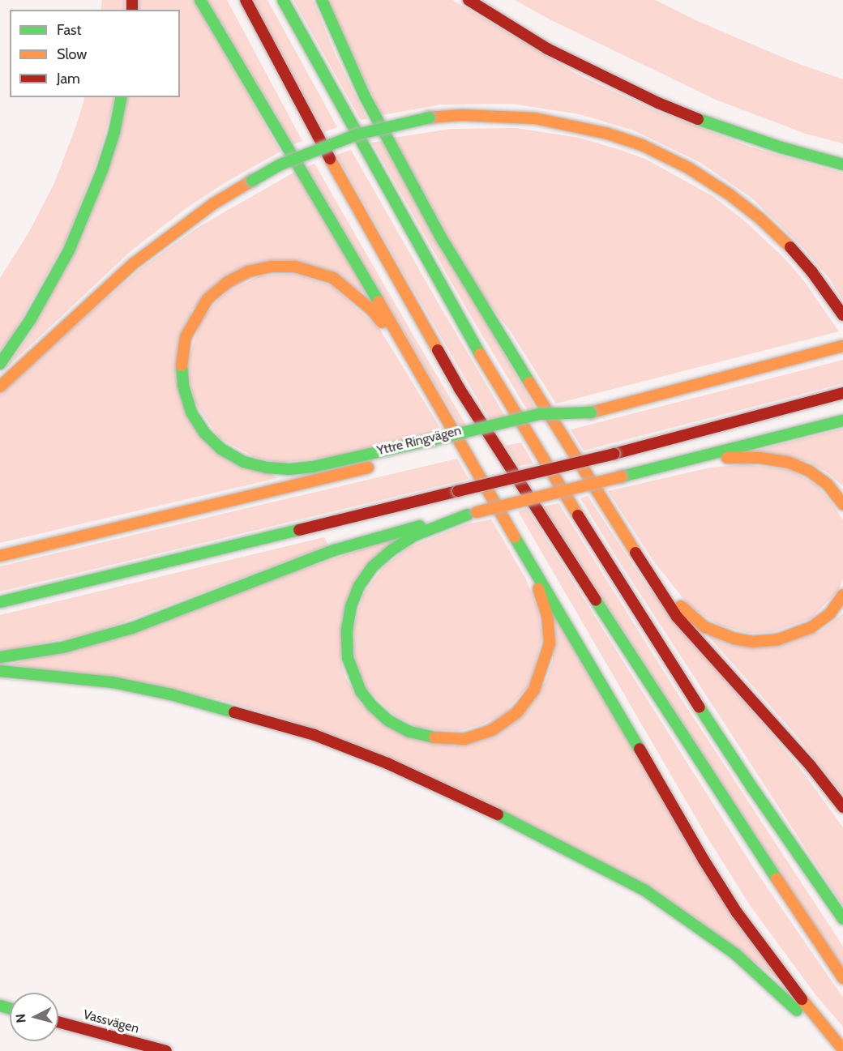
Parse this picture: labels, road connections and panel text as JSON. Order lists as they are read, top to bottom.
{
  "streets": {
    "main road": ["Yttre Ringvägen", "Vassvägen"]
  },
  "legend": ["Fast", "Slow", "Jam"],
  "north": "left"
}
